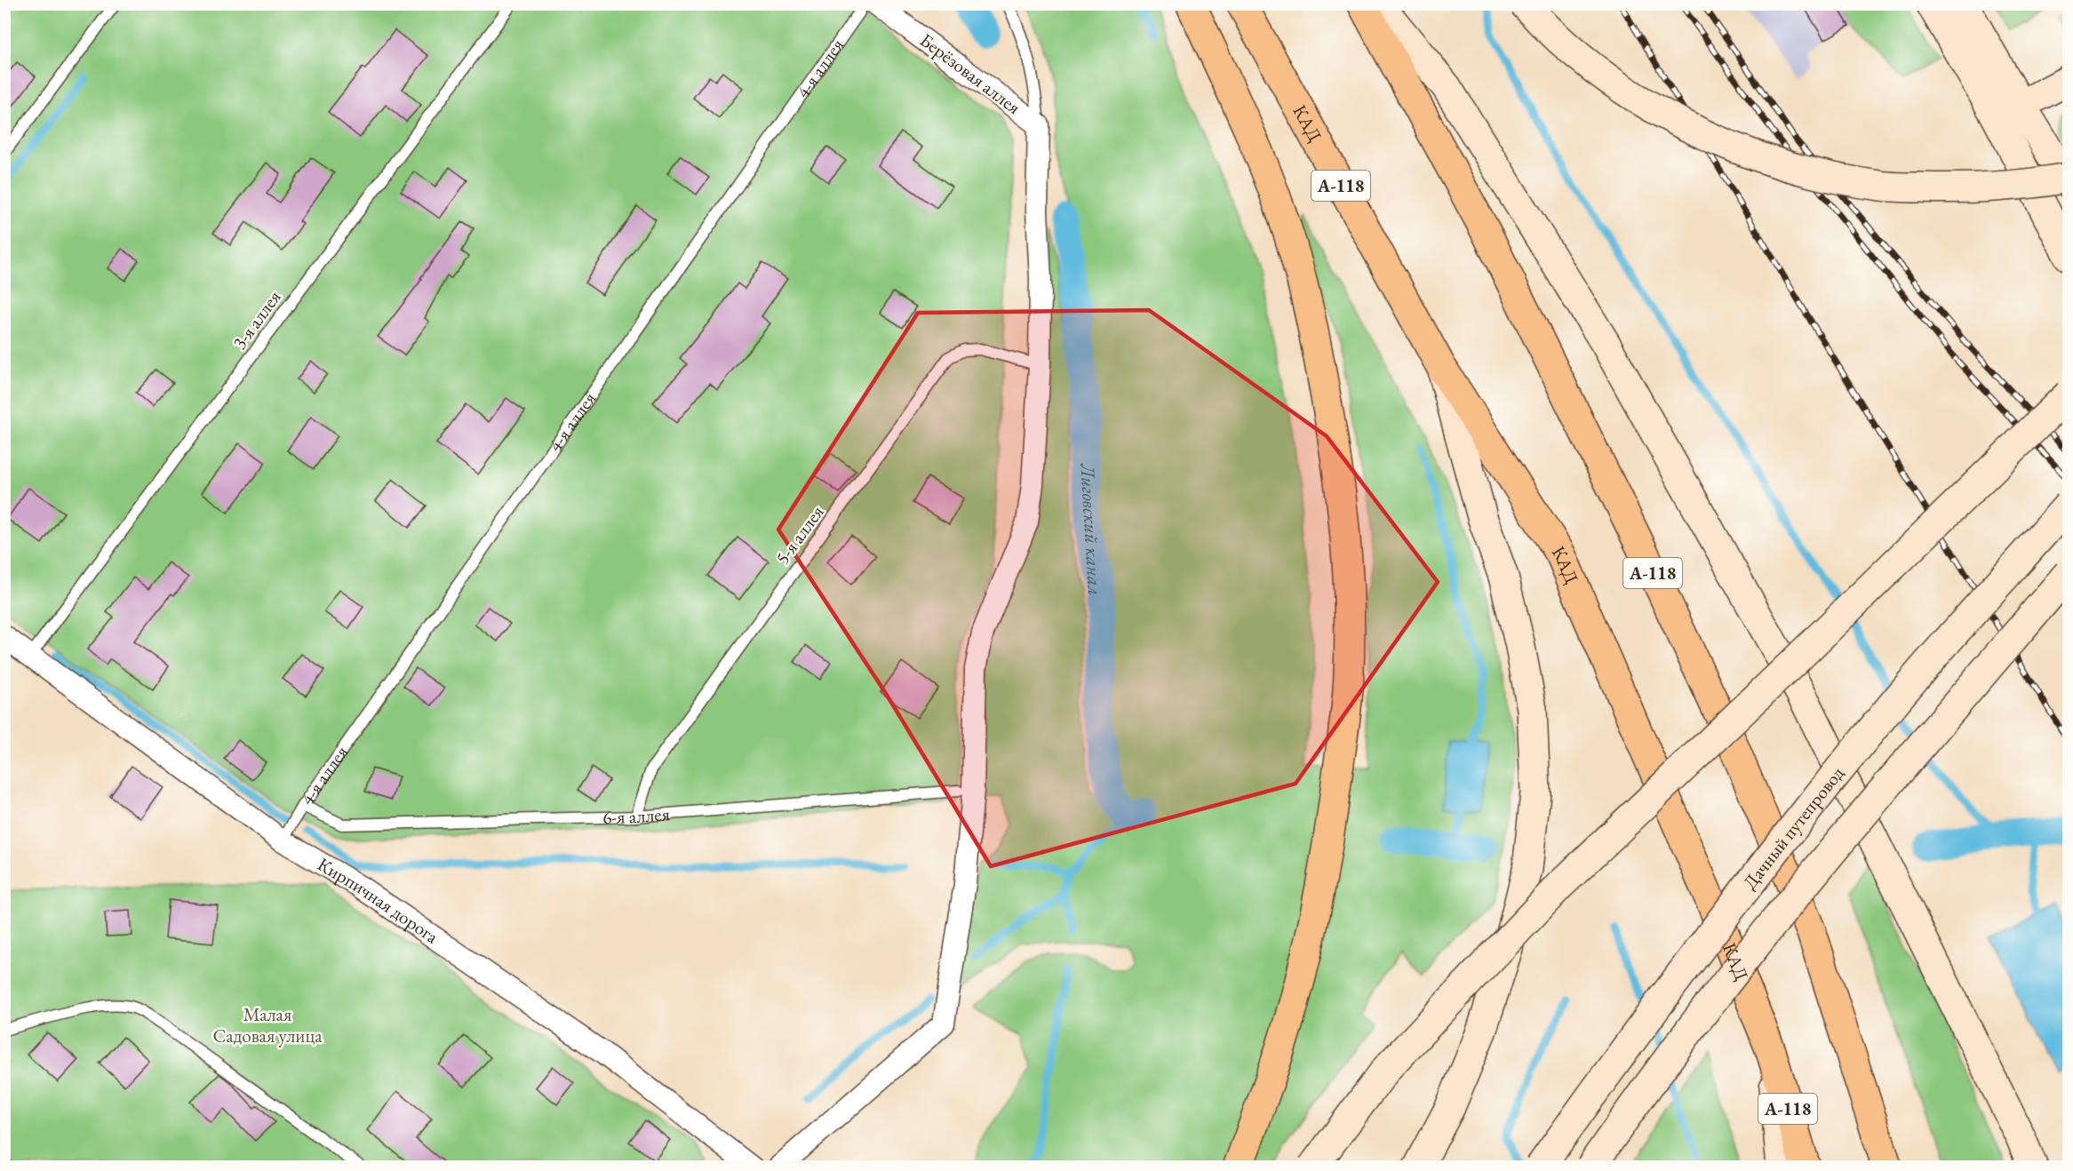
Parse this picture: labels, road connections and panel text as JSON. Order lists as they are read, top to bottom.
{
  "streets": {
    "highway": ["КАД", "А-118"],
    "main road": ["Дачный путепровод"],
    "street": ["Берёзовая аллея", "Кирпичная дорога"],
    "lane": [
      "4-я аллея",
      "3-я аллея",
      "5-я аллея",
      "6-я аллея"
    ]
  },
  "crossings": [
    ["4-я аллея", "Берёзовая аллея"],
    ["4-я аллея", "6-я аллея"],
    ["4-я аллея", "Кирпичная дорога"],
    ["3-я аллея", "Кирпичная дорога"],
    ["5-я аллея", "6-я аллея"]
  ],
  "water": ["Лиговский канал"],
  "parks": ["Малая Садовая улица"]
}
